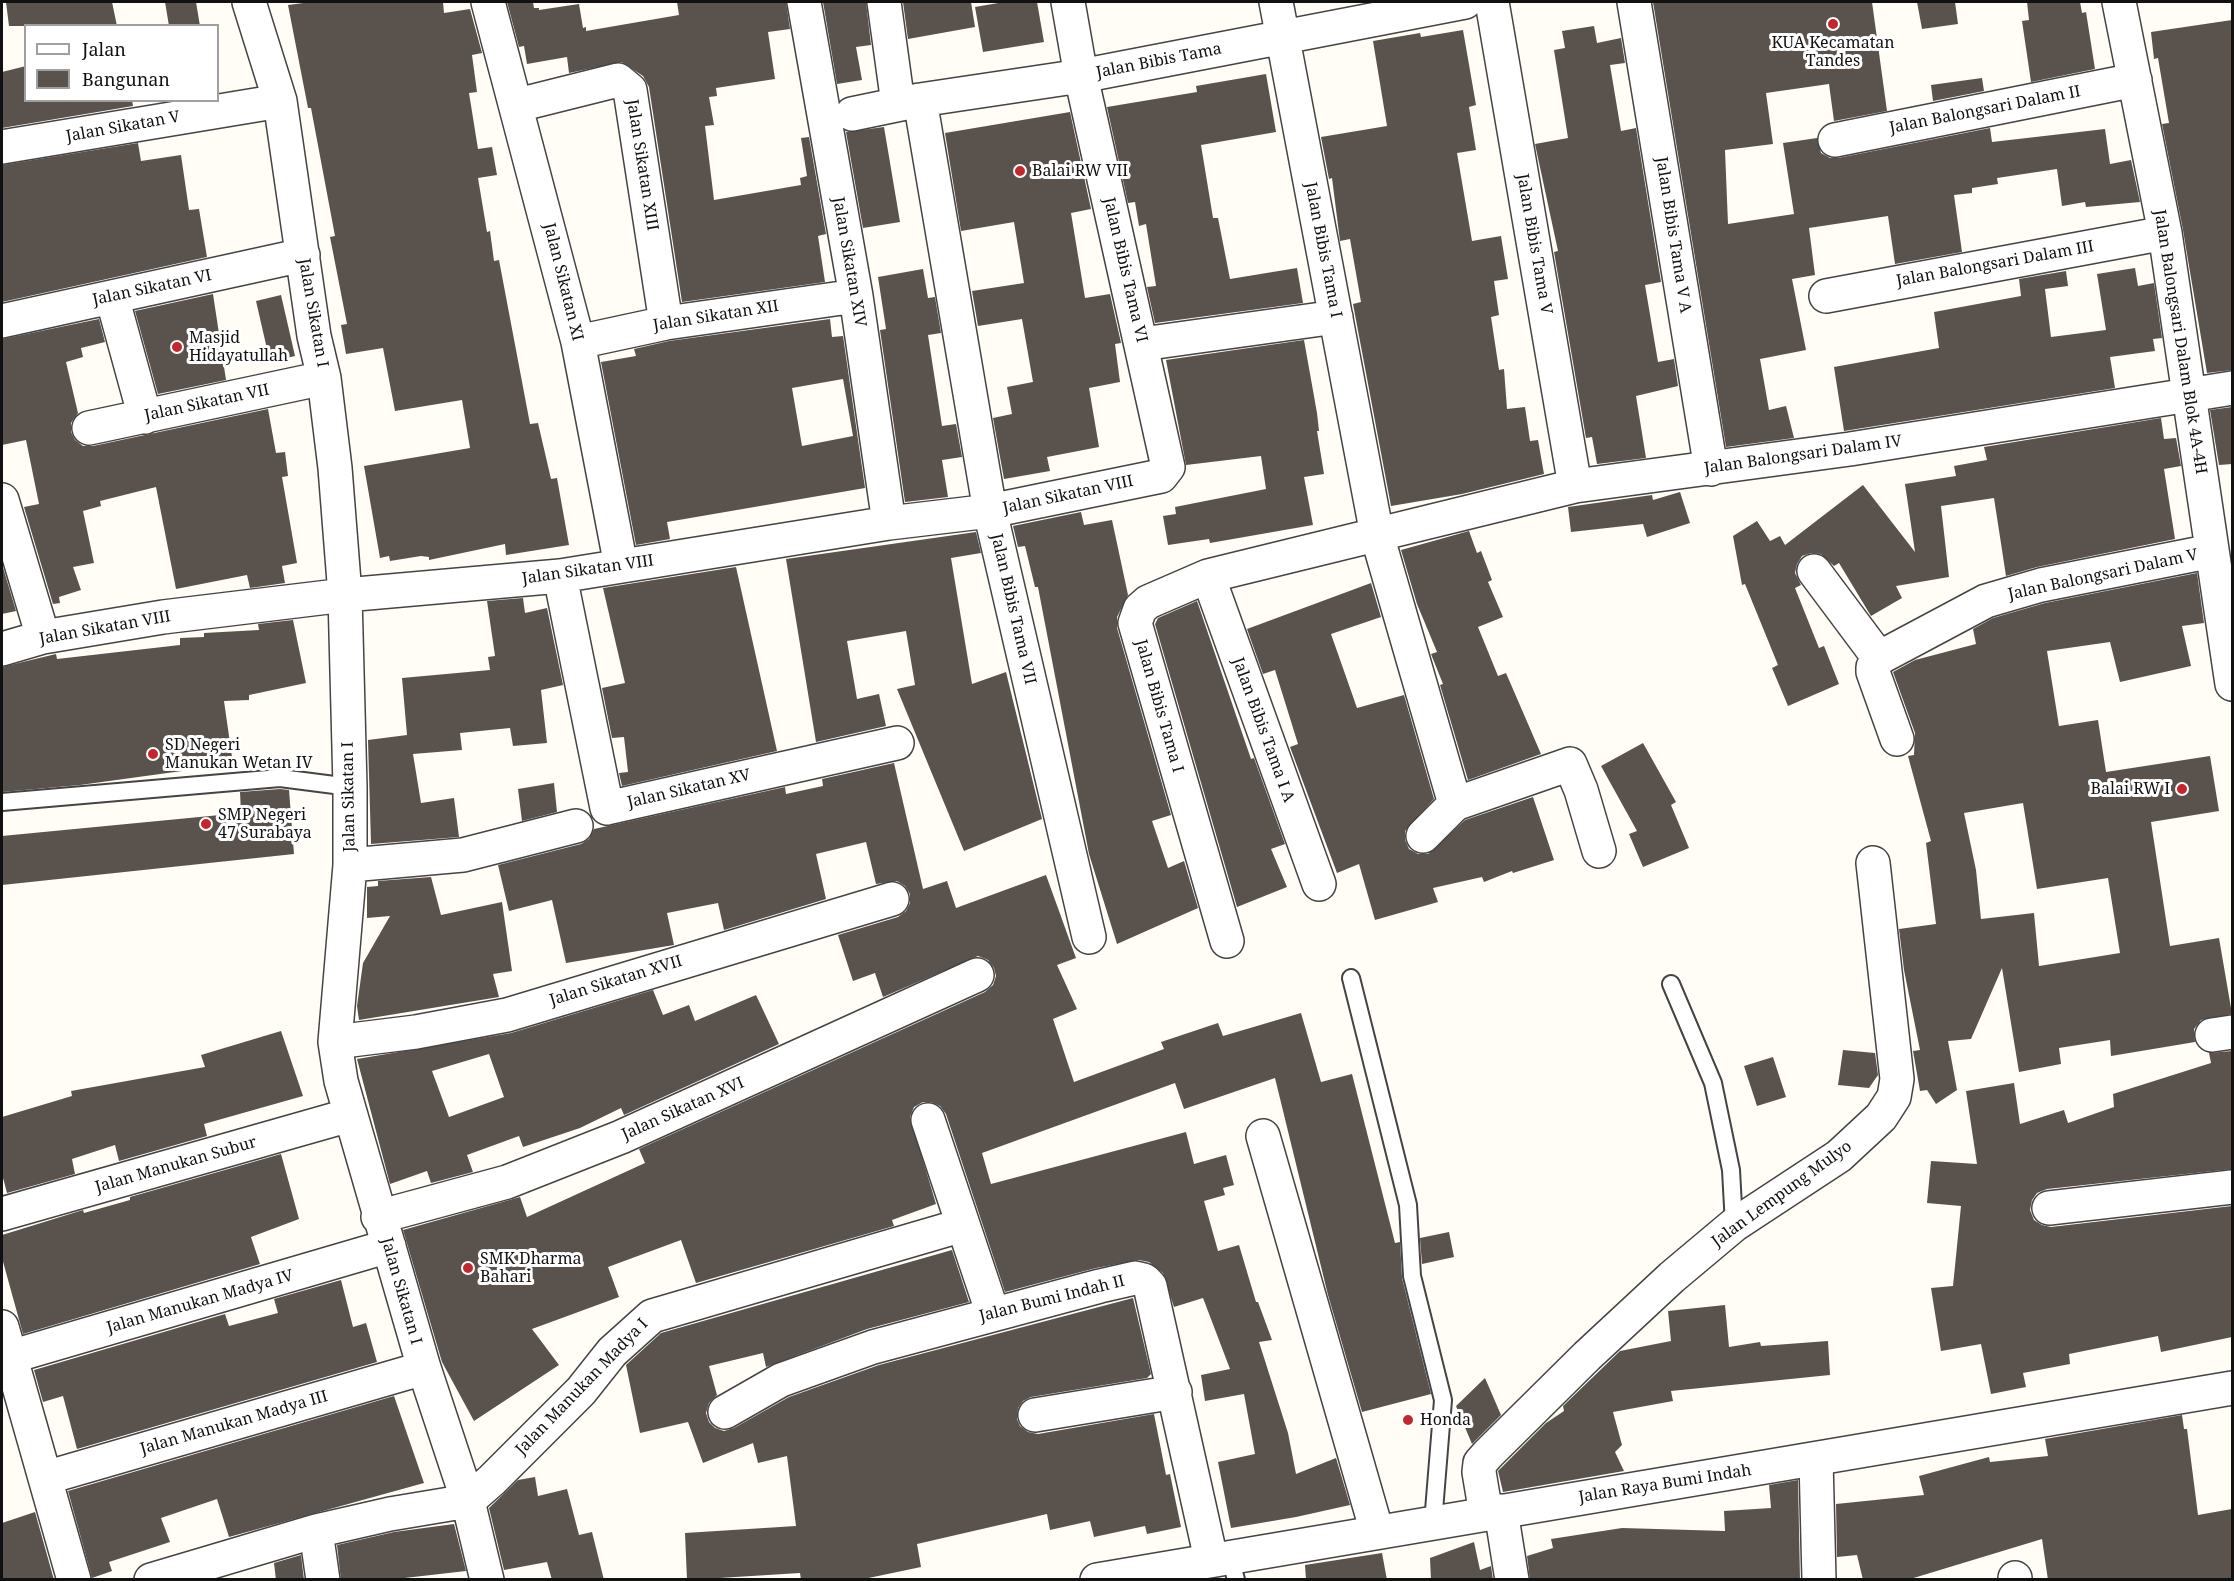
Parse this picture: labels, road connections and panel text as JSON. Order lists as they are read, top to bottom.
{
  "streets": {
    "street": [
      "Jalan Bibis Tama",
      "Jalan Balongsari Dalam II",
      "Jalan Sikatan V",
      "Jalan Sikatan XIII",
      "Jalan Bibis Tama V A",
      "Jalan Bibis Tama V",
      "Jalan Bibis Tama I",
      "Jalan Sikatan XIV",
      "Jalan Balongsari Dalam III",
      "Jalan Bibis Tama VI",
      "Jalan Sikatan XI",
      "Jalan Sikatan VI",
      "Jalan Sikatan I",
      "Jalan Sikatan XII",
      "Jalan Balongsari Dalam Blok 4A-4H",
      "Jalan Sikatan VII",
      "Jalan Balongsari Dalam IV",
      "Jalan Sikatan VIII",
      "Jalan Balongsari Dalam V",
      "Jalan Bibis Tama VII",
      "Jalan Bibis Tama I A",
      "Jalan Sikatan XV",
      "Jalan Sikatan XVII",
      "Jalan Sikatan XVI",
      "Jalan Manukan Subur",
      "Jalan Lempung Mulyo",
      "Jalan Bumi Indah II",
      "Jalan Manukan Madya IV",
      "Jalan Manukan Madya I",
      "Jalan Manukan Madya III",
      "Jalan Raya Bumi Indah"
    ]
  },
  "crossings": [
    ["Jalan Bibis Tama", "Jalan Bibis Tama I"],
    ["Jalan Bibis Tama", "Jalan Bibis Tama VI"],
    ["Jalan Bibis Tama", "Jalan Bibis Tama VII"],
    ["Jalan Balongsari Dalam II", "Jalan Balongsari Dalam Blok 4A-4H"],
    ["Jalan Sikatan V", "Jalan Sikatan I"],
    ["Jalan Sikatan XIII", "Jalan Sikatan XI"],
    ["Jalan Sikatan XIII", "Jalan Sikatan XII"],
    ["Jalan Bibis Tama V A", "Jalan Balongsari Dalam IV"],
    ["Jalan Bibis Tama V", "Jalan Balongsari Dalam IV"],
    ["Jalan Bibis Tama I", "Jalan Balongsari Dalam IV"],
    ["Jalan Bibis Tama I", "Jalan Bibis Tama I A"],
    ["Jalan Sikatan XIV", "Jalan Sikatan XII"],
    ["Jalan Sikatan XIV", "Jalan Sikatan VIII"],
    ["Jalan Balongsari Dalam III", "Jalan Balongsari Dalam Blok 4A-4H"],
    ["Jalan Bibis Tama VI", "Jalan Sikatan VIII"],
    ["Jalan Sikatan XI", "Jalan Sikatan XII"],
    ["Jalan Sikatan XI", "Jalan Sikatan VIII"],
    ["Jalan Sikatan VI", "Jalan Sikatan I"],
    ["Jalan Sikatan I", "Jalan Sikatan VII"],
    ["Jalan Sikatan I", "Jalan Sikatan VIII"],
    ["Jalan Sikatan I", "Jalan Sikatan XVII"],
    ["Jalan Sikatan I", "Jalan Sikatan XVI"],
    ["Jalan Sikatan I", "Jalan Manukan Subur"],
    ["Jalan Sikatan I", "Jalan Manukan Madya IV"],
    ["Jalan Sikatan I", "Jalan Manukan Madya I"],
    ["Jalan Sikatan I", "Jalan Manukan Madya III"],
    ["Jalan Balongsari Dalam Blok 4A-4H", "Jalan Balongsari Dalam IV"],
    ["Jalan Balongsari Dalam Blok 4A-4H", "Jalan Balongsari Dalam V"],
    ["Jalan Sikatan VIII", "Jalan Bibis Tama VII"],
    ["Jalan Sikatan VIII", "Jalan Sikatan XV"],
    ["Jalan Sikatan XVI", "Jalan Manukan Madya IV"],
    ["Jalan Lempung Mulyo", "Jalan Raya Bumi Indah"],
    ["Jalan Bumi Indah II", "Jalan Raya Bumi Indah"]
  ],
  "places": [
    "KUA Kecamatan Tandes",
    "Balai RW VII",
    "Masjid Hidayatullah",
    "SD Negeri Manukan Wetan IV",
    "Balai RW I",
    "SMP Negeri 47 Surabaya",
    "SMK Dharma Bahari",
    "Honda"
  ],
  "legend": ["Jalan", "Bangunan"]
}
